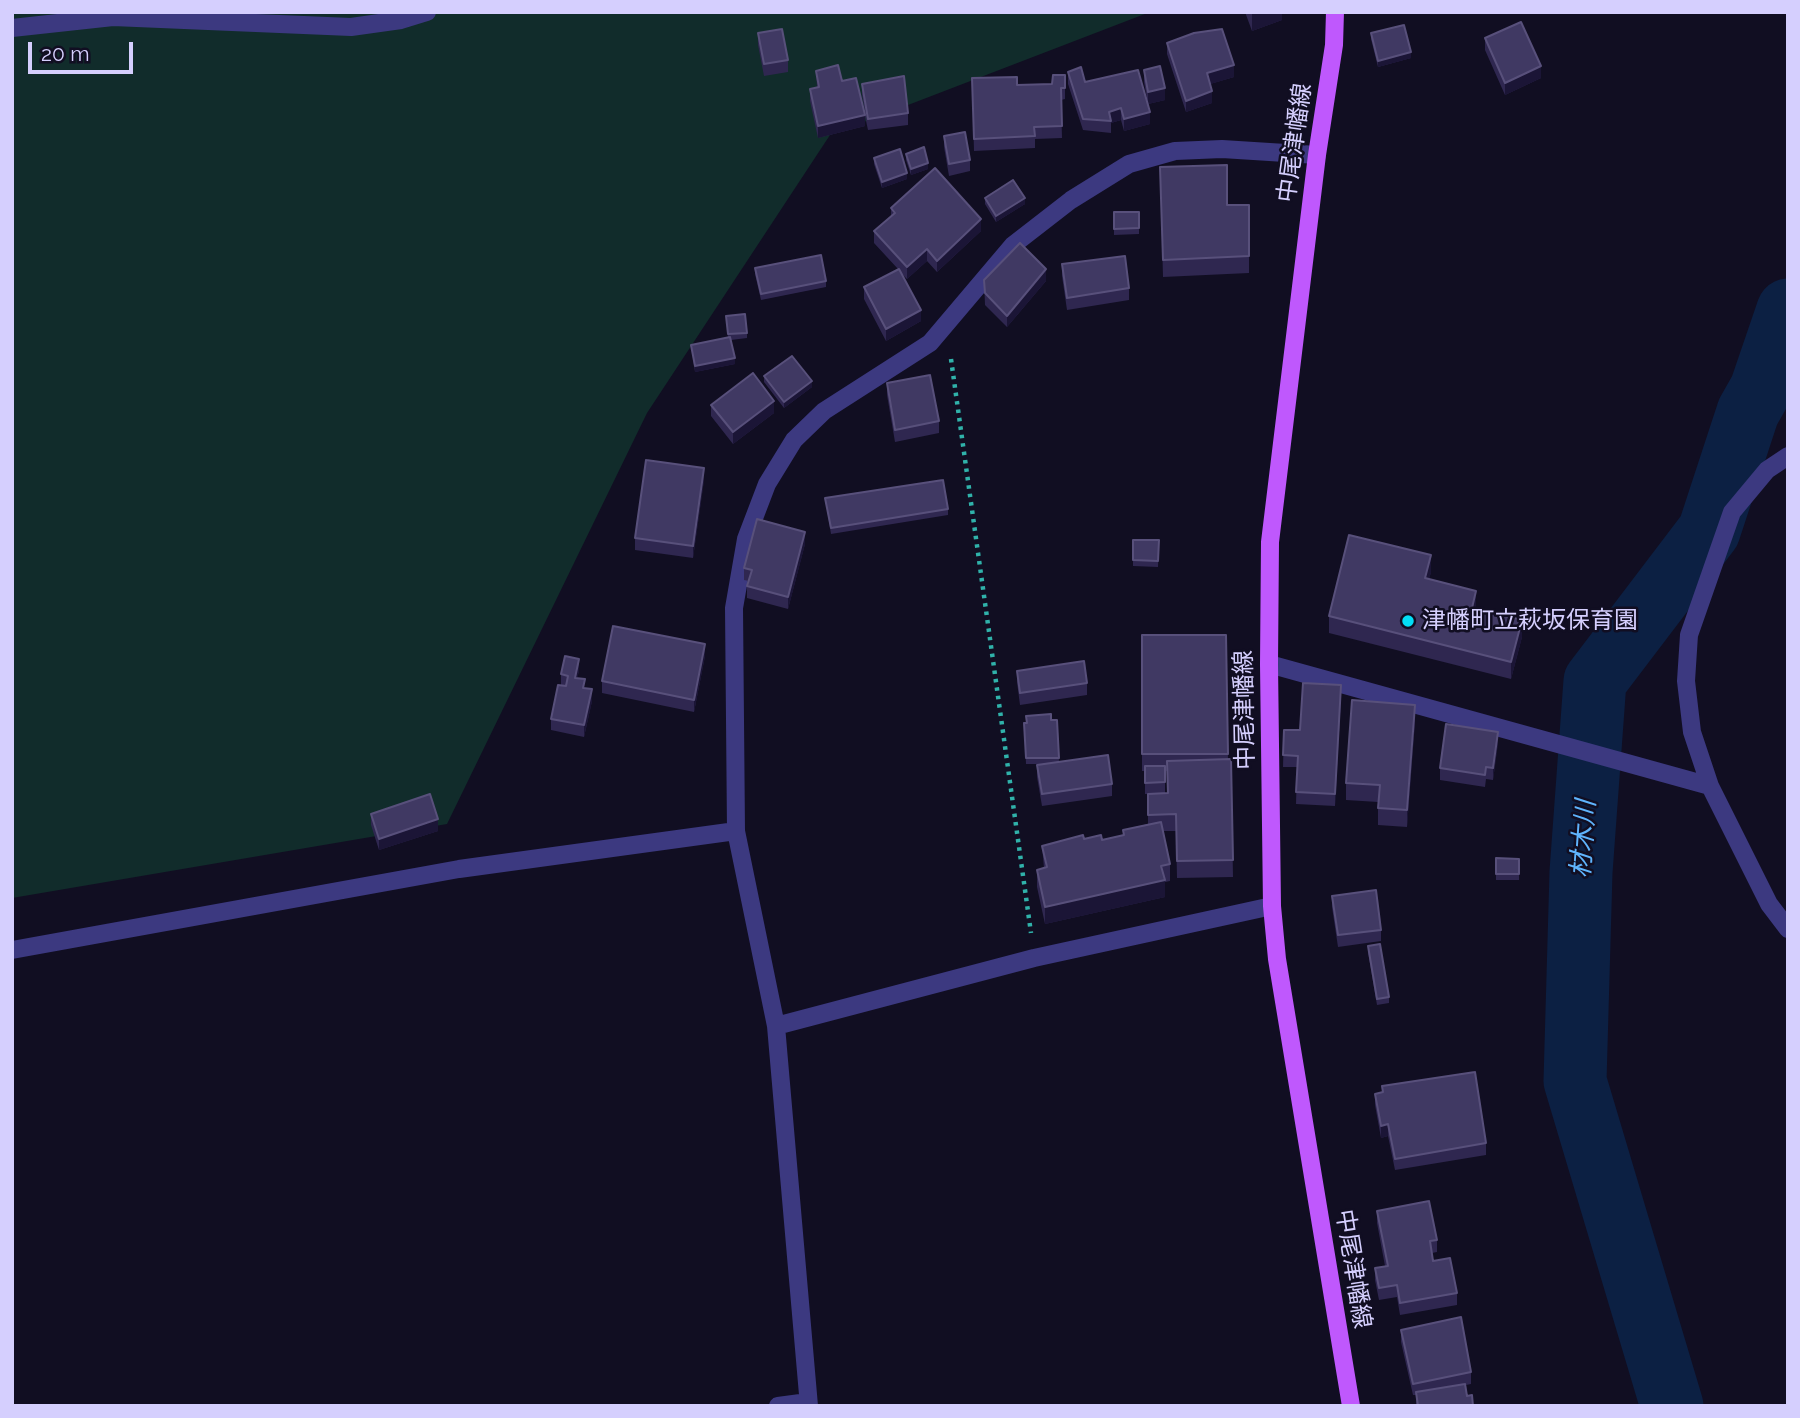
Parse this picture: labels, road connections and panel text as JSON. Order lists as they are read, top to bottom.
{
  "streets": {
    "main road": ["中尾津幡線"]
  },
  "water": ["材木川"],
  "places": ["津幡町立萩坂保育園"],
  "scale_bar": "20 m"
}
